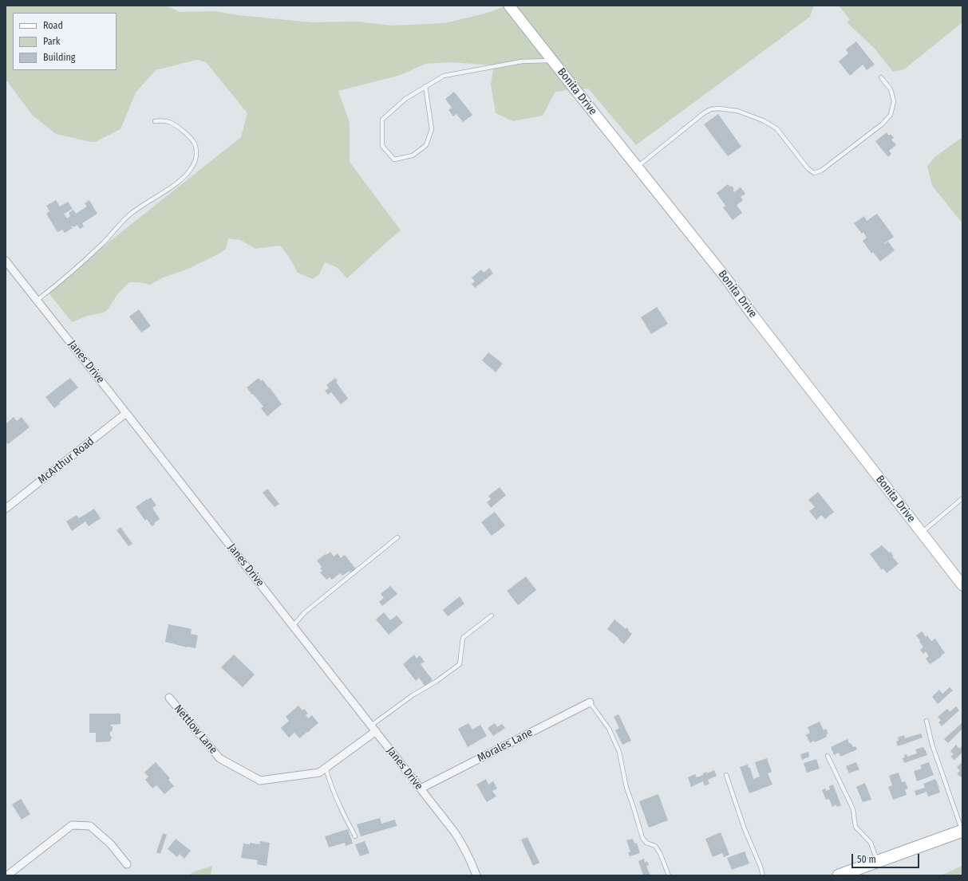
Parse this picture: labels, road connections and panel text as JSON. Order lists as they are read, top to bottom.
{
  "streets": {
    "street": [
      "Bonita Drive",
      "Janes Drive",
      "McArthur Road",
      "Nettlow Lane",
      "Morales Lane"
    ]
  },
  "crossings": [
    ["Janes Drive", "McArthur Road"],
    ["Janes Drive", "Nettlow Lane"],
    ["Janes Drive", "Morales Lane"]
  ],
  "legend": ["Road", "Park", "Building"],
  "scale_bar": "50 m"
}
